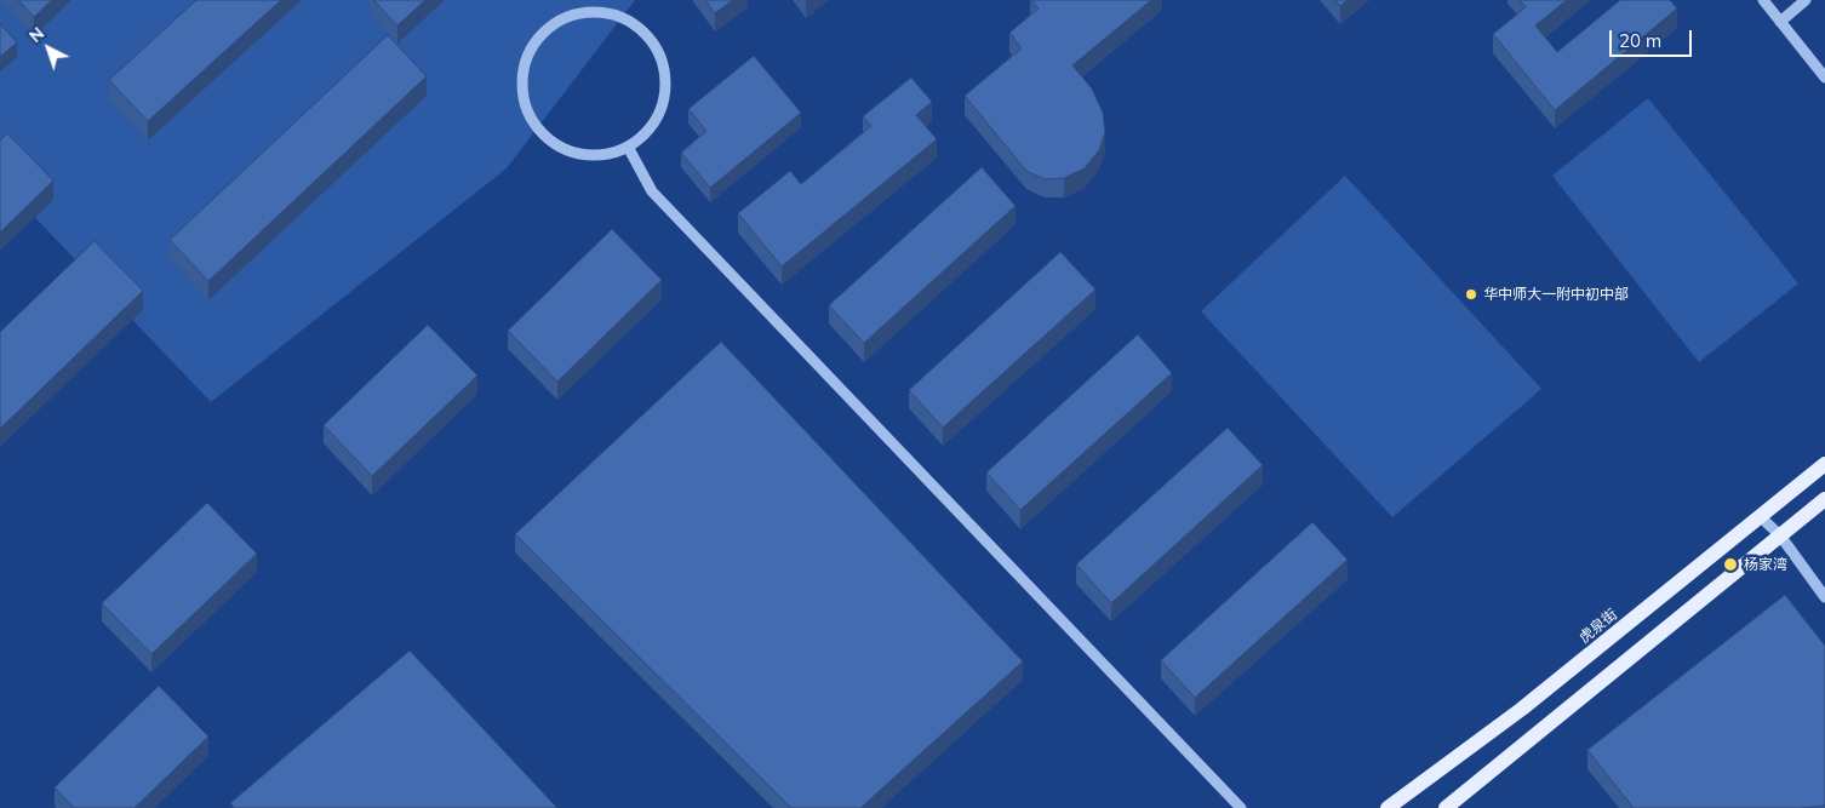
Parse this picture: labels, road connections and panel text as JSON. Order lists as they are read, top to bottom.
{
  "streets": {
    "main road": ["虎泉街"]
  },
  "places": ["华中师大一附中初中部", "杨家湾"],
  "scale_bar": "20 m",
  "north": "top left"
}
